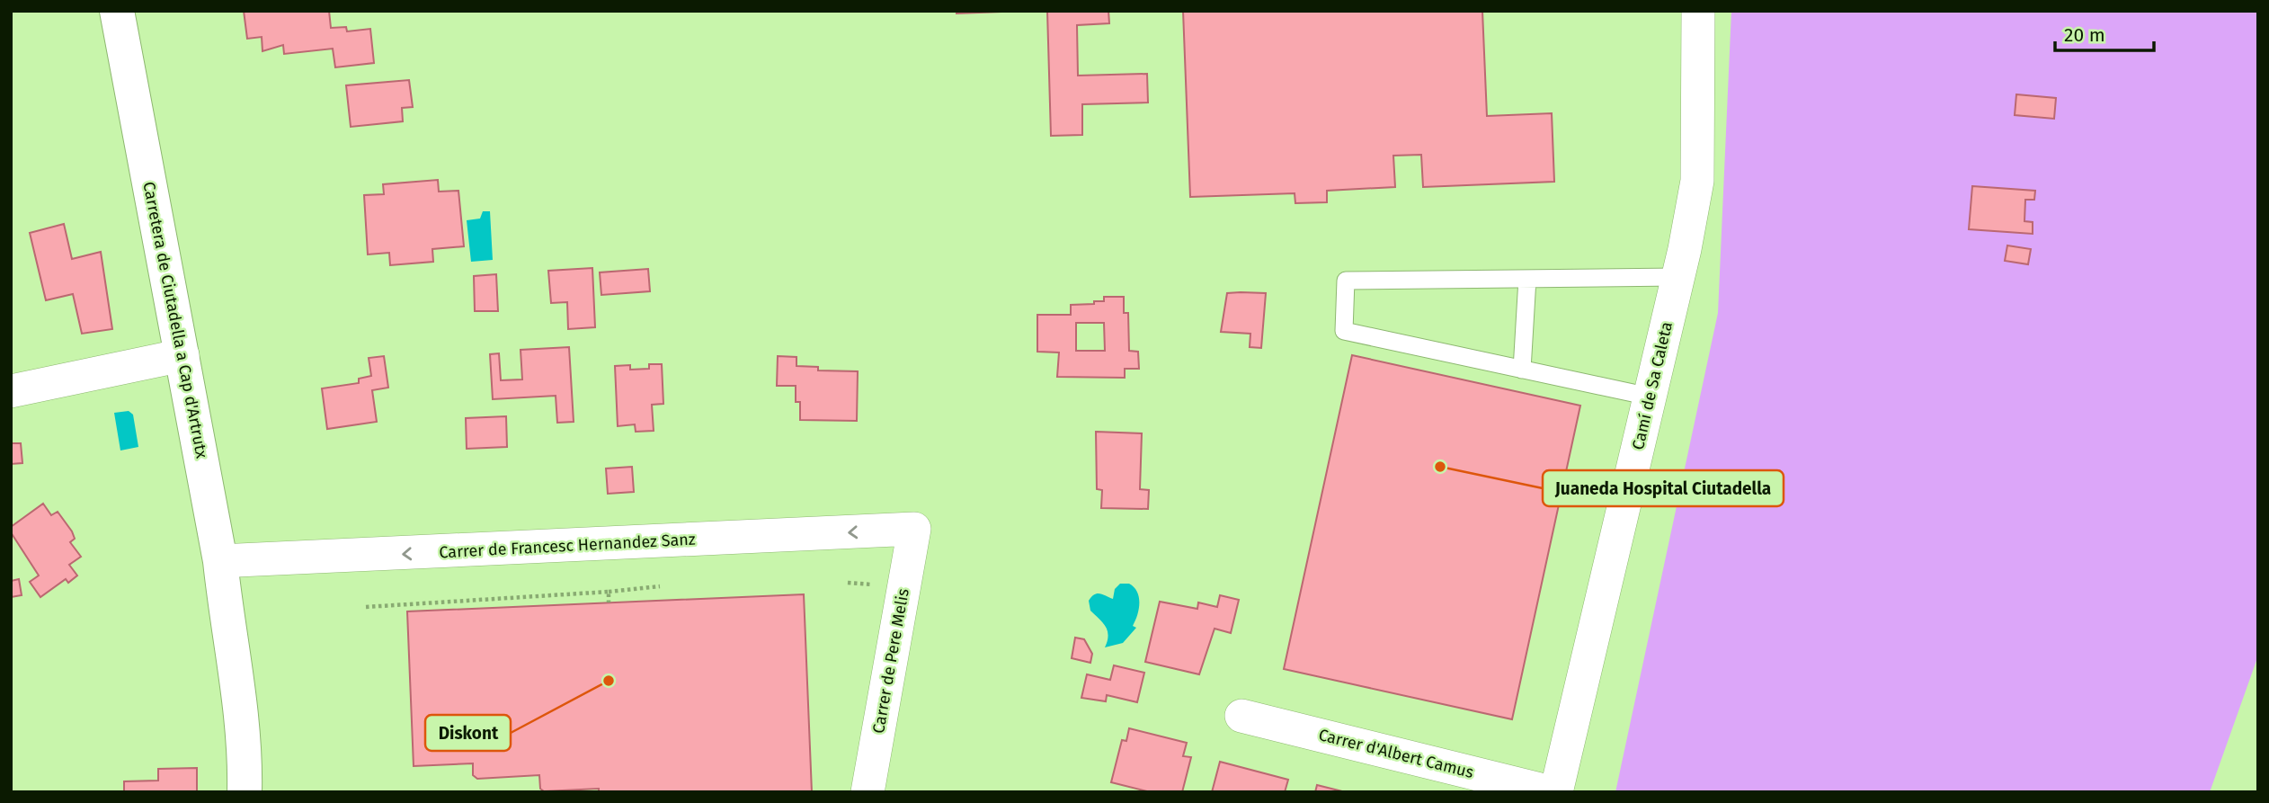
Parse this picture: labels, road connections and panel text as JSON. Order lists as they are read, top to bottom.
{
  "streets": {
    "street": [
      "Carretera de Ciutadella a Cap d'Artrutx",
      "Camí de Sa Caleta",
      "Carrer de Francesc Hernandez Sanz",
      "Carrer de Pere Melis",
      "Carrer d'Albert Camus"
    ]
  },
  "crossings": [
    ["Carretera de Ciutadella a Cap d'Artrutx", "Carrer de Francesc Hernandez Sanz"],
    ["Camí de Sa Caleta", "Carrer d'Albert Camus"],
    ["Carrer de Francesc Hernandez Sanz", "Carrer de Pere Melis"]
  ],
  "one_way": ["Carrer de Francesc Hernandez Sanz"],
  "places": ["Juaneda Hospital Ciutadella", "Diskont"],
  "scale_bar": "20 m"
}
